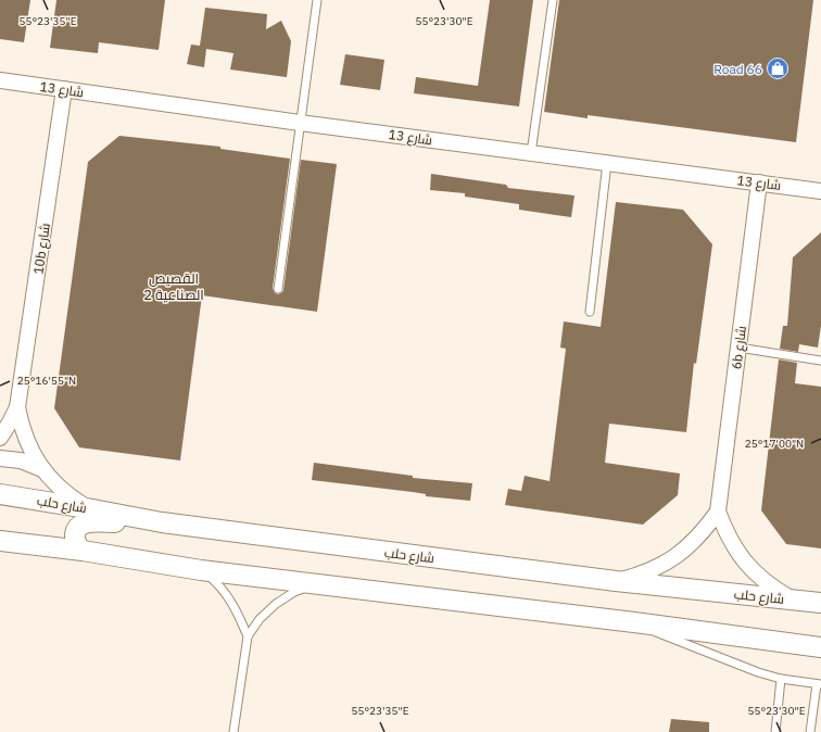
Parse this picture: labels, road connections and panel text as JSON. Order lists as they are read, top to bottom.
{
  "streets": {
    "street": [
      "شارع 13",
      "10b شارع",
      "6b شارع",
      "شارع حلب"
    ]
  },
  "crossings": [
    ["شارع 13", "10b شارع"],
    ["شارع 13", "6b شارع"],
    ["10b شارع", "شارع حلب"],
    ["6b شارع", "شارع حلب"]
  ],
  "districts": ["القصيص الصناعية 2"],
  "places": {
    "shop": ["Road 66"]
  },
  "coordinates": [
    "55°23'35\"E",
    "55°23'30\"E",
    "25°16'55\"N",
    "25°17'00\"N"
  ]
}
